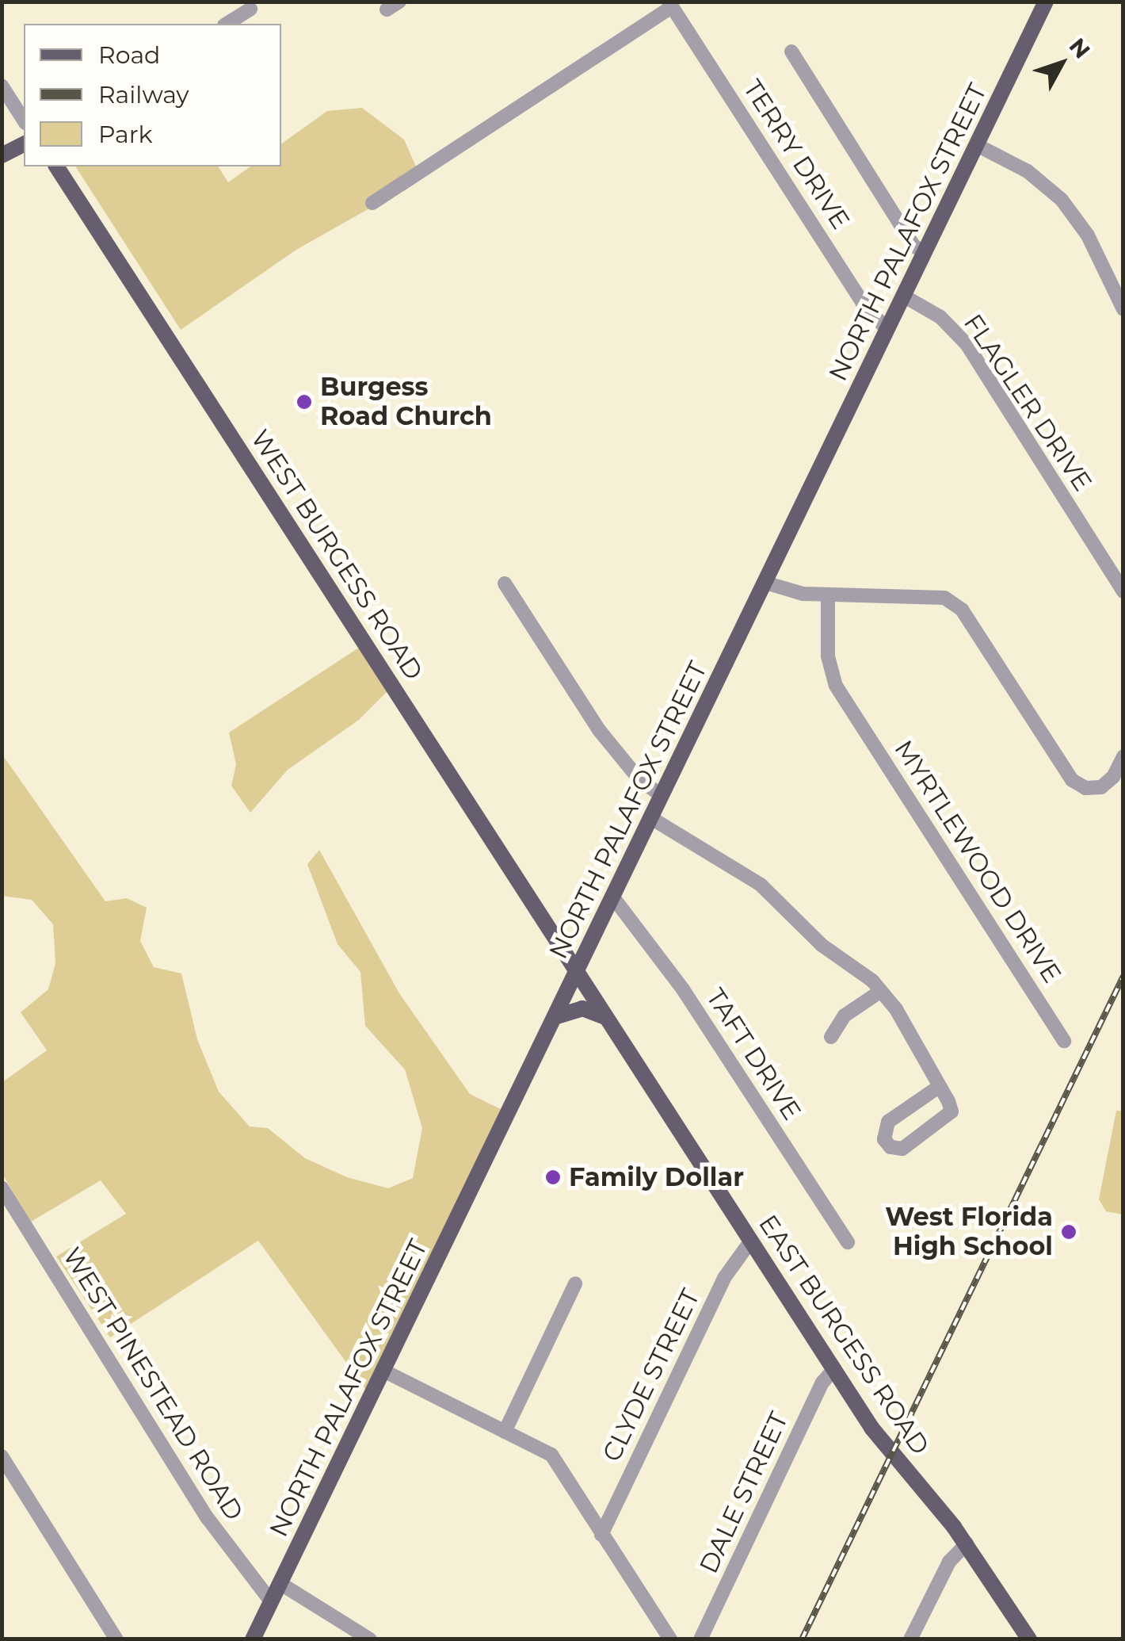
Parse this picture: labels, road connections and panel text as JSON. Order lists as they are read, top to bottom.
{
  "streets": {
    "main road": ["NORTH PALAFOX STREET", "WEST BURGESS ROAD", "EAST BURGESS ROAD"],
    "street": [
      "TERRY DRIVE",
      "FLAGLER DRIVE",
      "MYRTLEWOOD DRIVE",
      "TAFT DRIVE",
      "CLYDE STREET",
      "WEST PINESTEAD ROAD",
      "DALE STREET"
    ]
  },
  "crossings": [
    ["TERRY DRIVE", "NORTH PALAFOX STREET"],
    ["NORTH PALAFOX STREET", "FLAGLER DRIVE"],
    ["NORTH PALAFOX STREET", "WEST BURGESS ROAD"],
    ["NORTH PALAFOX STREET", "TAFT DRIVE"],
    ["NORTH PALAFOX STREET", "EAST BURGESS ROAD"],
    ["NORTH PALAFOX STREET", "WEST PINESTEAD ROAD"],
    ["WEST BURGESS ROAD", "EAST BURGESS ROAD"],
    ["EAST BURGESS ROAD", "CLYDE STREET"],
    ["EAST BURGESS ROAD", "DALE STREET"]
  ],
  "places": ["Burgess Road Church", "Family Dollar", "West Florida High School"],
  "legend": ["Road", "Railway", "Park"],
  "north": "top right"
}
